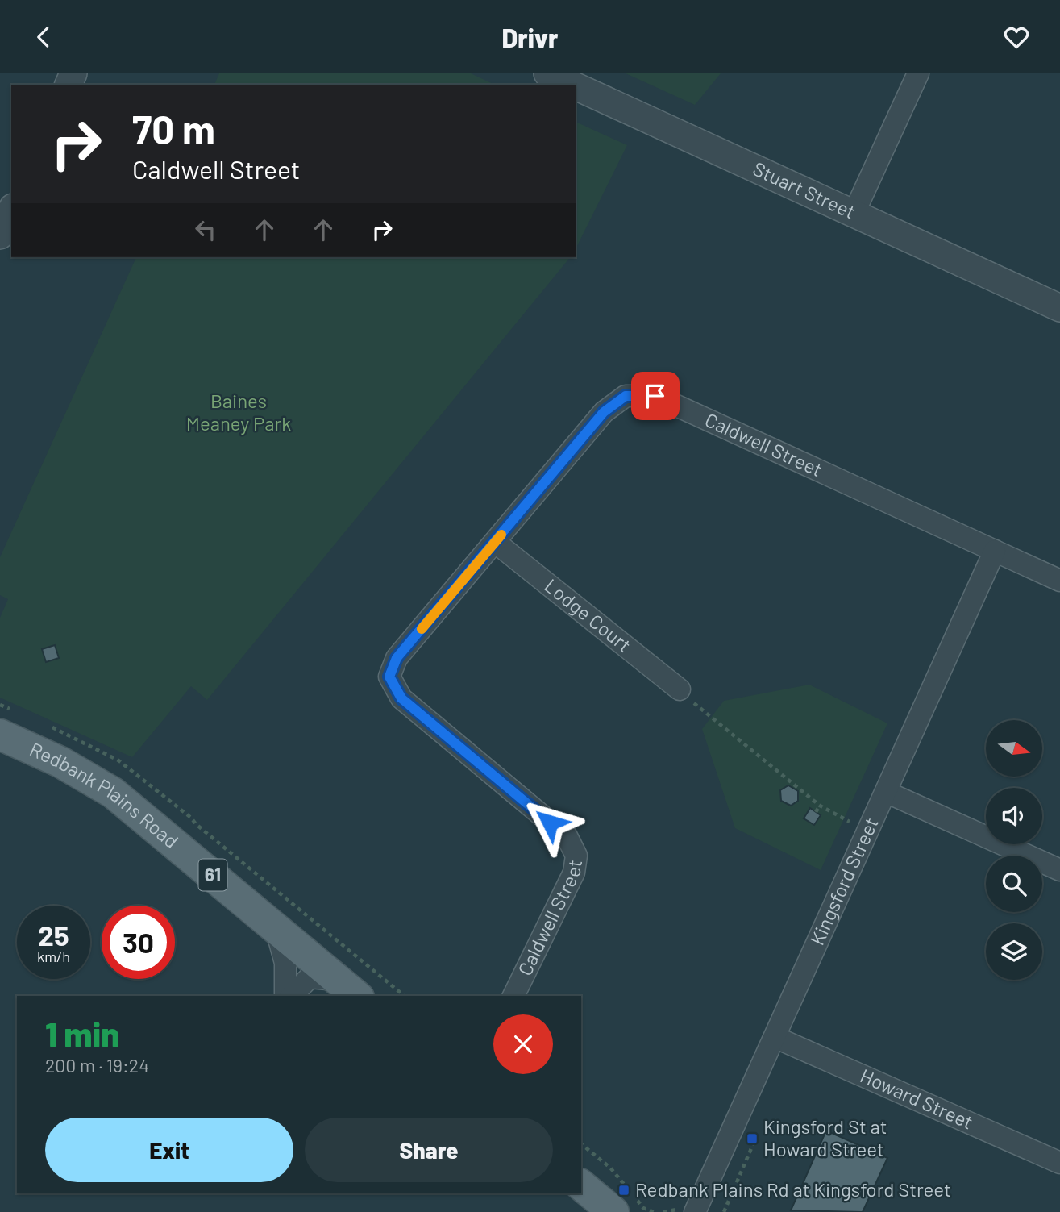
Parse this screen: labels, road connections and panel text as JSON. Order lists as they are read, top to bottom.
{
  "streets": {
    "main road": ["Redbank Plains Road", "61"],
    "street": [
      "Stuart Street",
      "Caldwell Street",
      "Lodge Court",
      "Kingsford Street",
      "Howard Street"
    ]
  },
  "crossings": [
    ["Caldwell Street", "Lodge Court"],
    ["Caldwell Street", "Kingsford Street"],
    ["Kingsford Street", "Howard Street"]
  ],
  "parks": ["Baines Meaney Park"],
  "places": {
    "transit": ["Kingsford St at Howard Street", "Redbank Plains Rd at Kingsford Street"]
  },
  "north": "right",
  "page": {
    "header": "Drivr",
    "turn": ["70 m", "Caldwell Street"],
    "speed": "25 km/h",
    "limit": "30",
    "heading": ["1 min", "200 m · 19:24"],
    "buttons": ["Exit", "Share"]
  }
}
